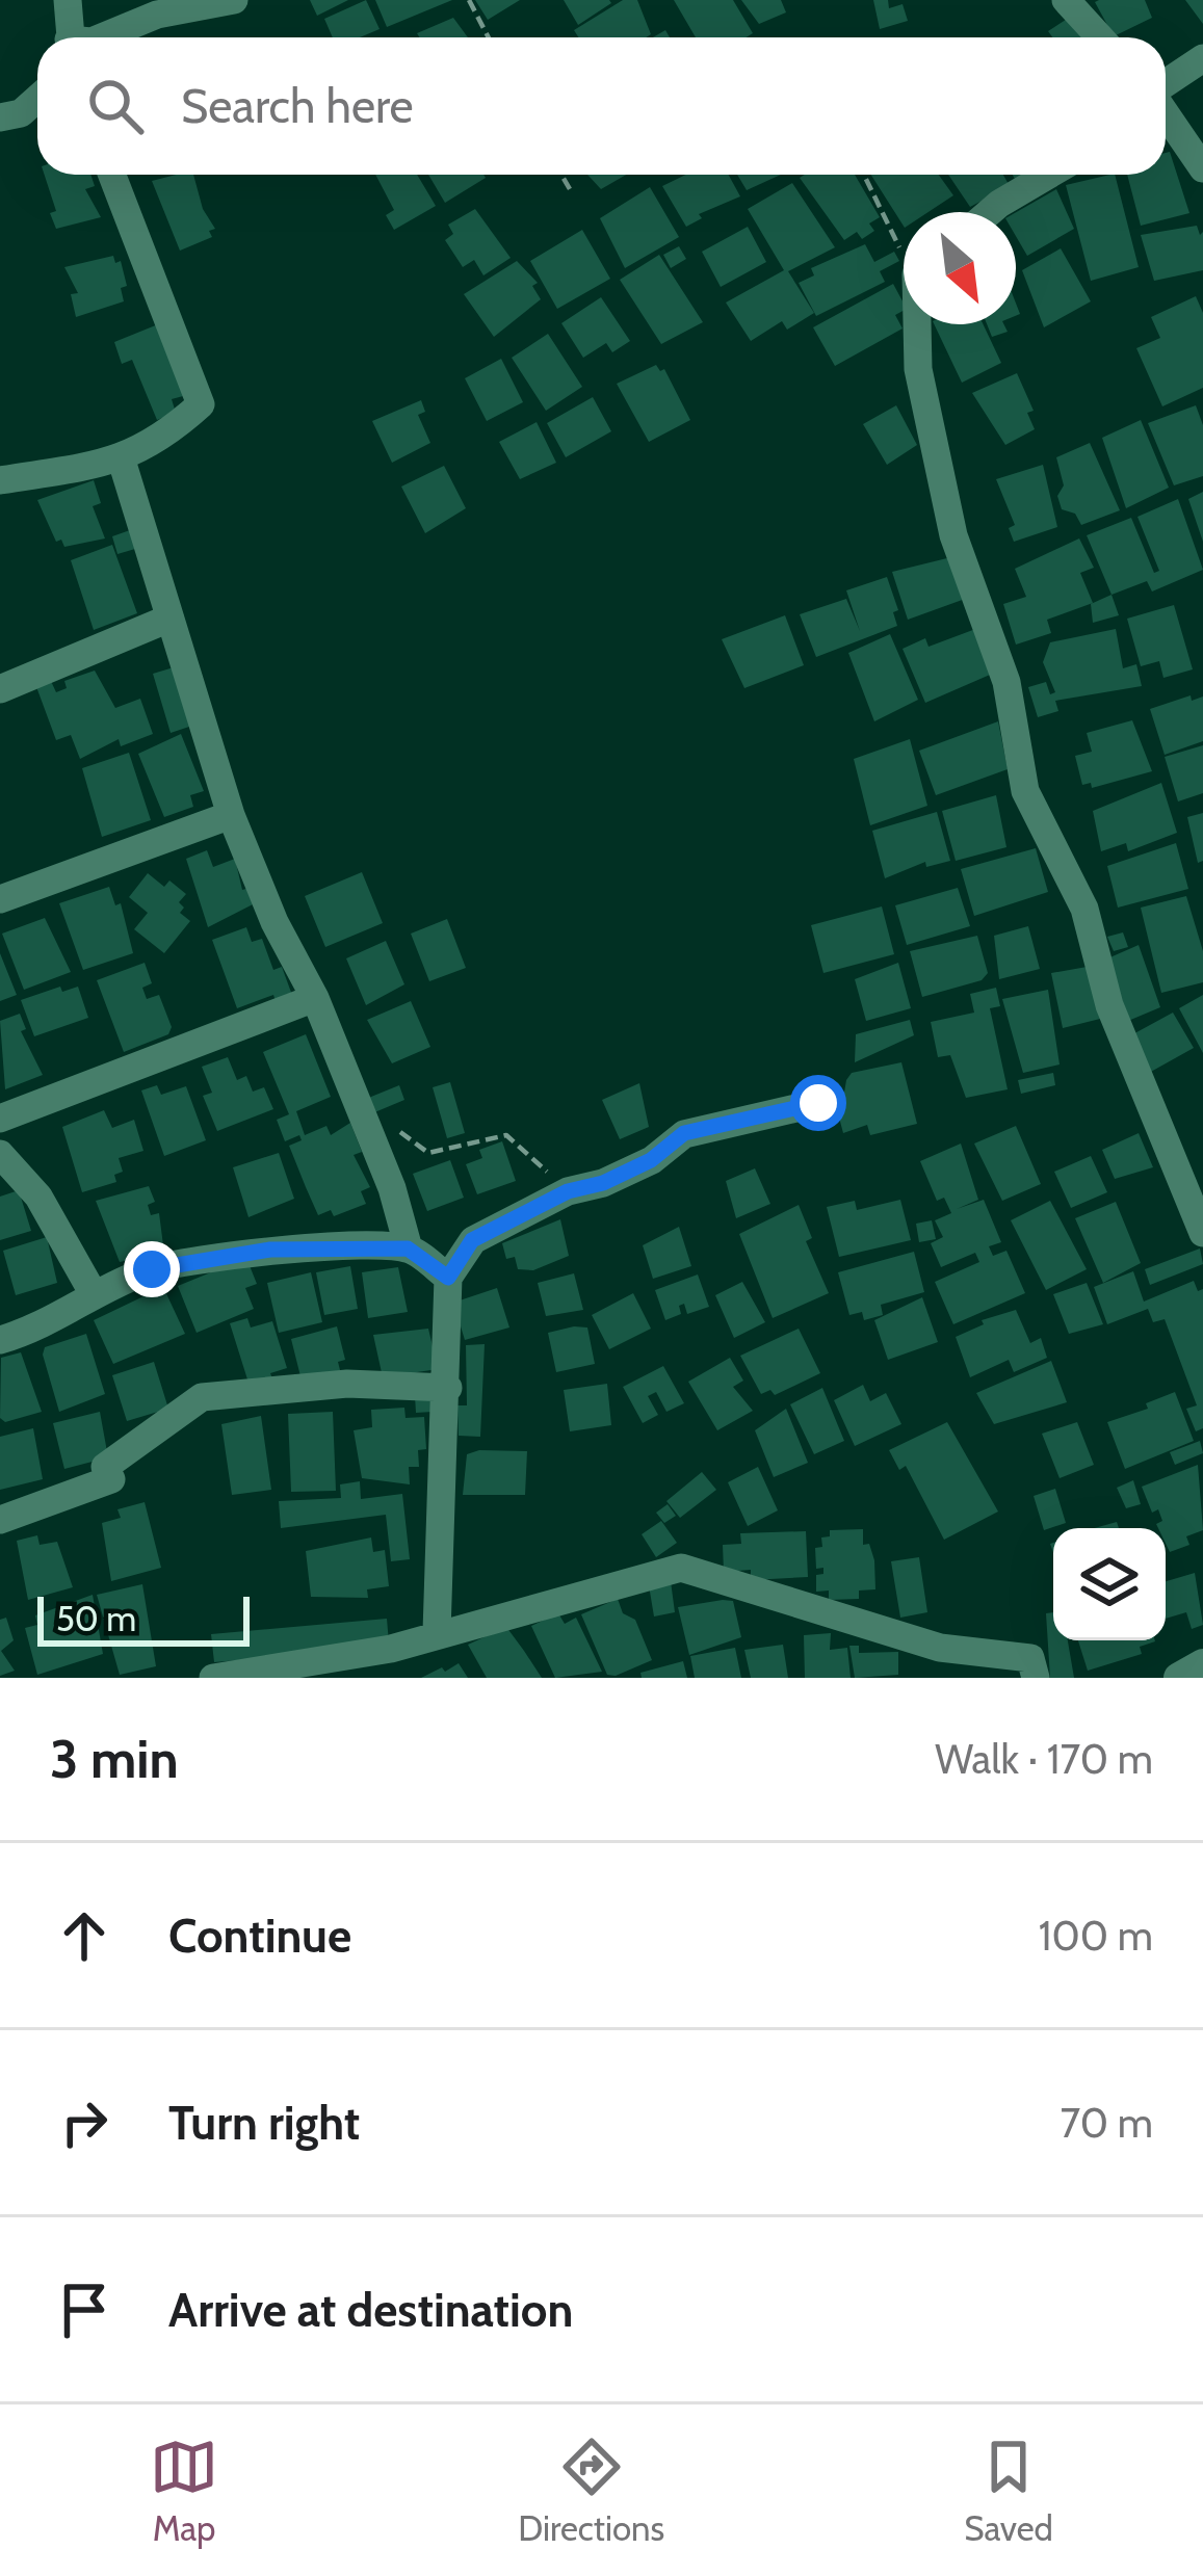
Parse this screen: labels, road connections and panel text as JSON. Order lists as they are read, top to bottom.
{
  "scale_bar": "50 m",
  "north": "bottom right",
  "page": {
    "search": "Search here",
    "scale": "50 m",
    "heading": ["3 min", "Walk · 170 m"],
    "list": [
      ["Continue", "100 m"],
      ["Turn right", "70 m"],
      "Arrive at destination"
    ],
    "nav": ["Map", "Directions", "Saved"]
  }
}
